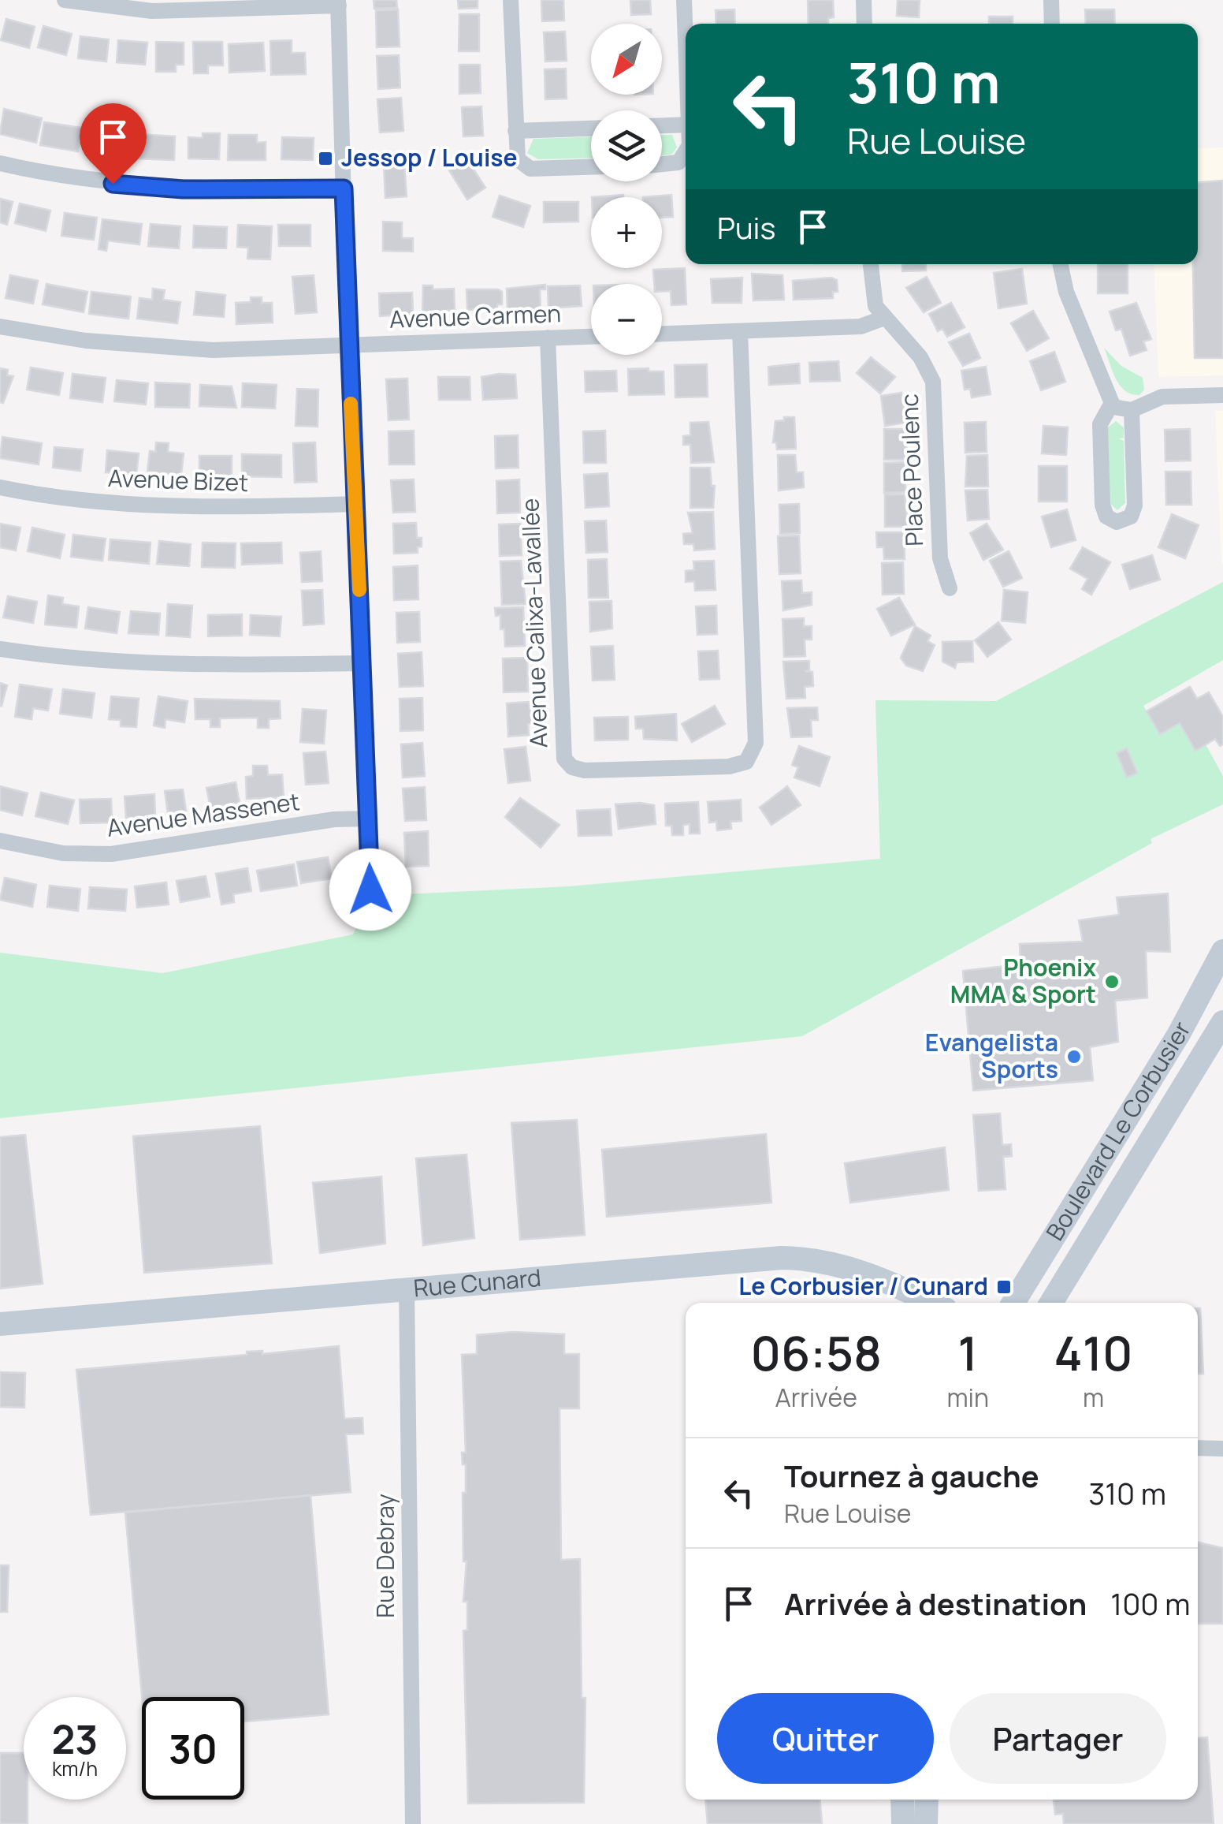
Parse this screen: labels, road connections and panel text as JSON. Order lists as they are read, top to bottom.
{
  "streets": {
    "street": [
      "Avenue Carmen",
      "Place Poulenc",
      "Avenue Bizet",
      "Avenue Calixa-Lavallée",
      "Avenue Massenet",
      "Boulevard Le Corbusier",
      "Rue Cunard",
      "Rue Debray"
    ]
  },
  "crossings": [
    ["Avenue Carmen", "Avenue Calixa-Lavallée"],
    ["Rue Cunard", "Rue Debray"]
  ],
  "places": {
    "transit": ["Jessop / Louise", "Le Corbusier / Cunard"],
    "other": ["Phoenix MMA & Sport", "Evangelista Sports"]
  },
  "north": "bottom left",
  "page": {
    "map_buttons": ["+", "−"],
    "turn": ["310 m", "Rue Louise"],
    "then": "Puis",
    "eta": [
      "06:58",
      "Arrivée",
      "1",
      "min",
      "410",
      "m"
    ],
    "list": [
      {
        "name": "Tournez à gauche",
        "note": "Rue Louise",
        "value": "310 m"
      },
      {
        "name": "Arrivée à destination",
        "value": "100 m"
      }
    ],
    "buttons": ["Quitter", "Partager"],
    "speed": "23 km/h",
    "limit": "30"
  }
}
